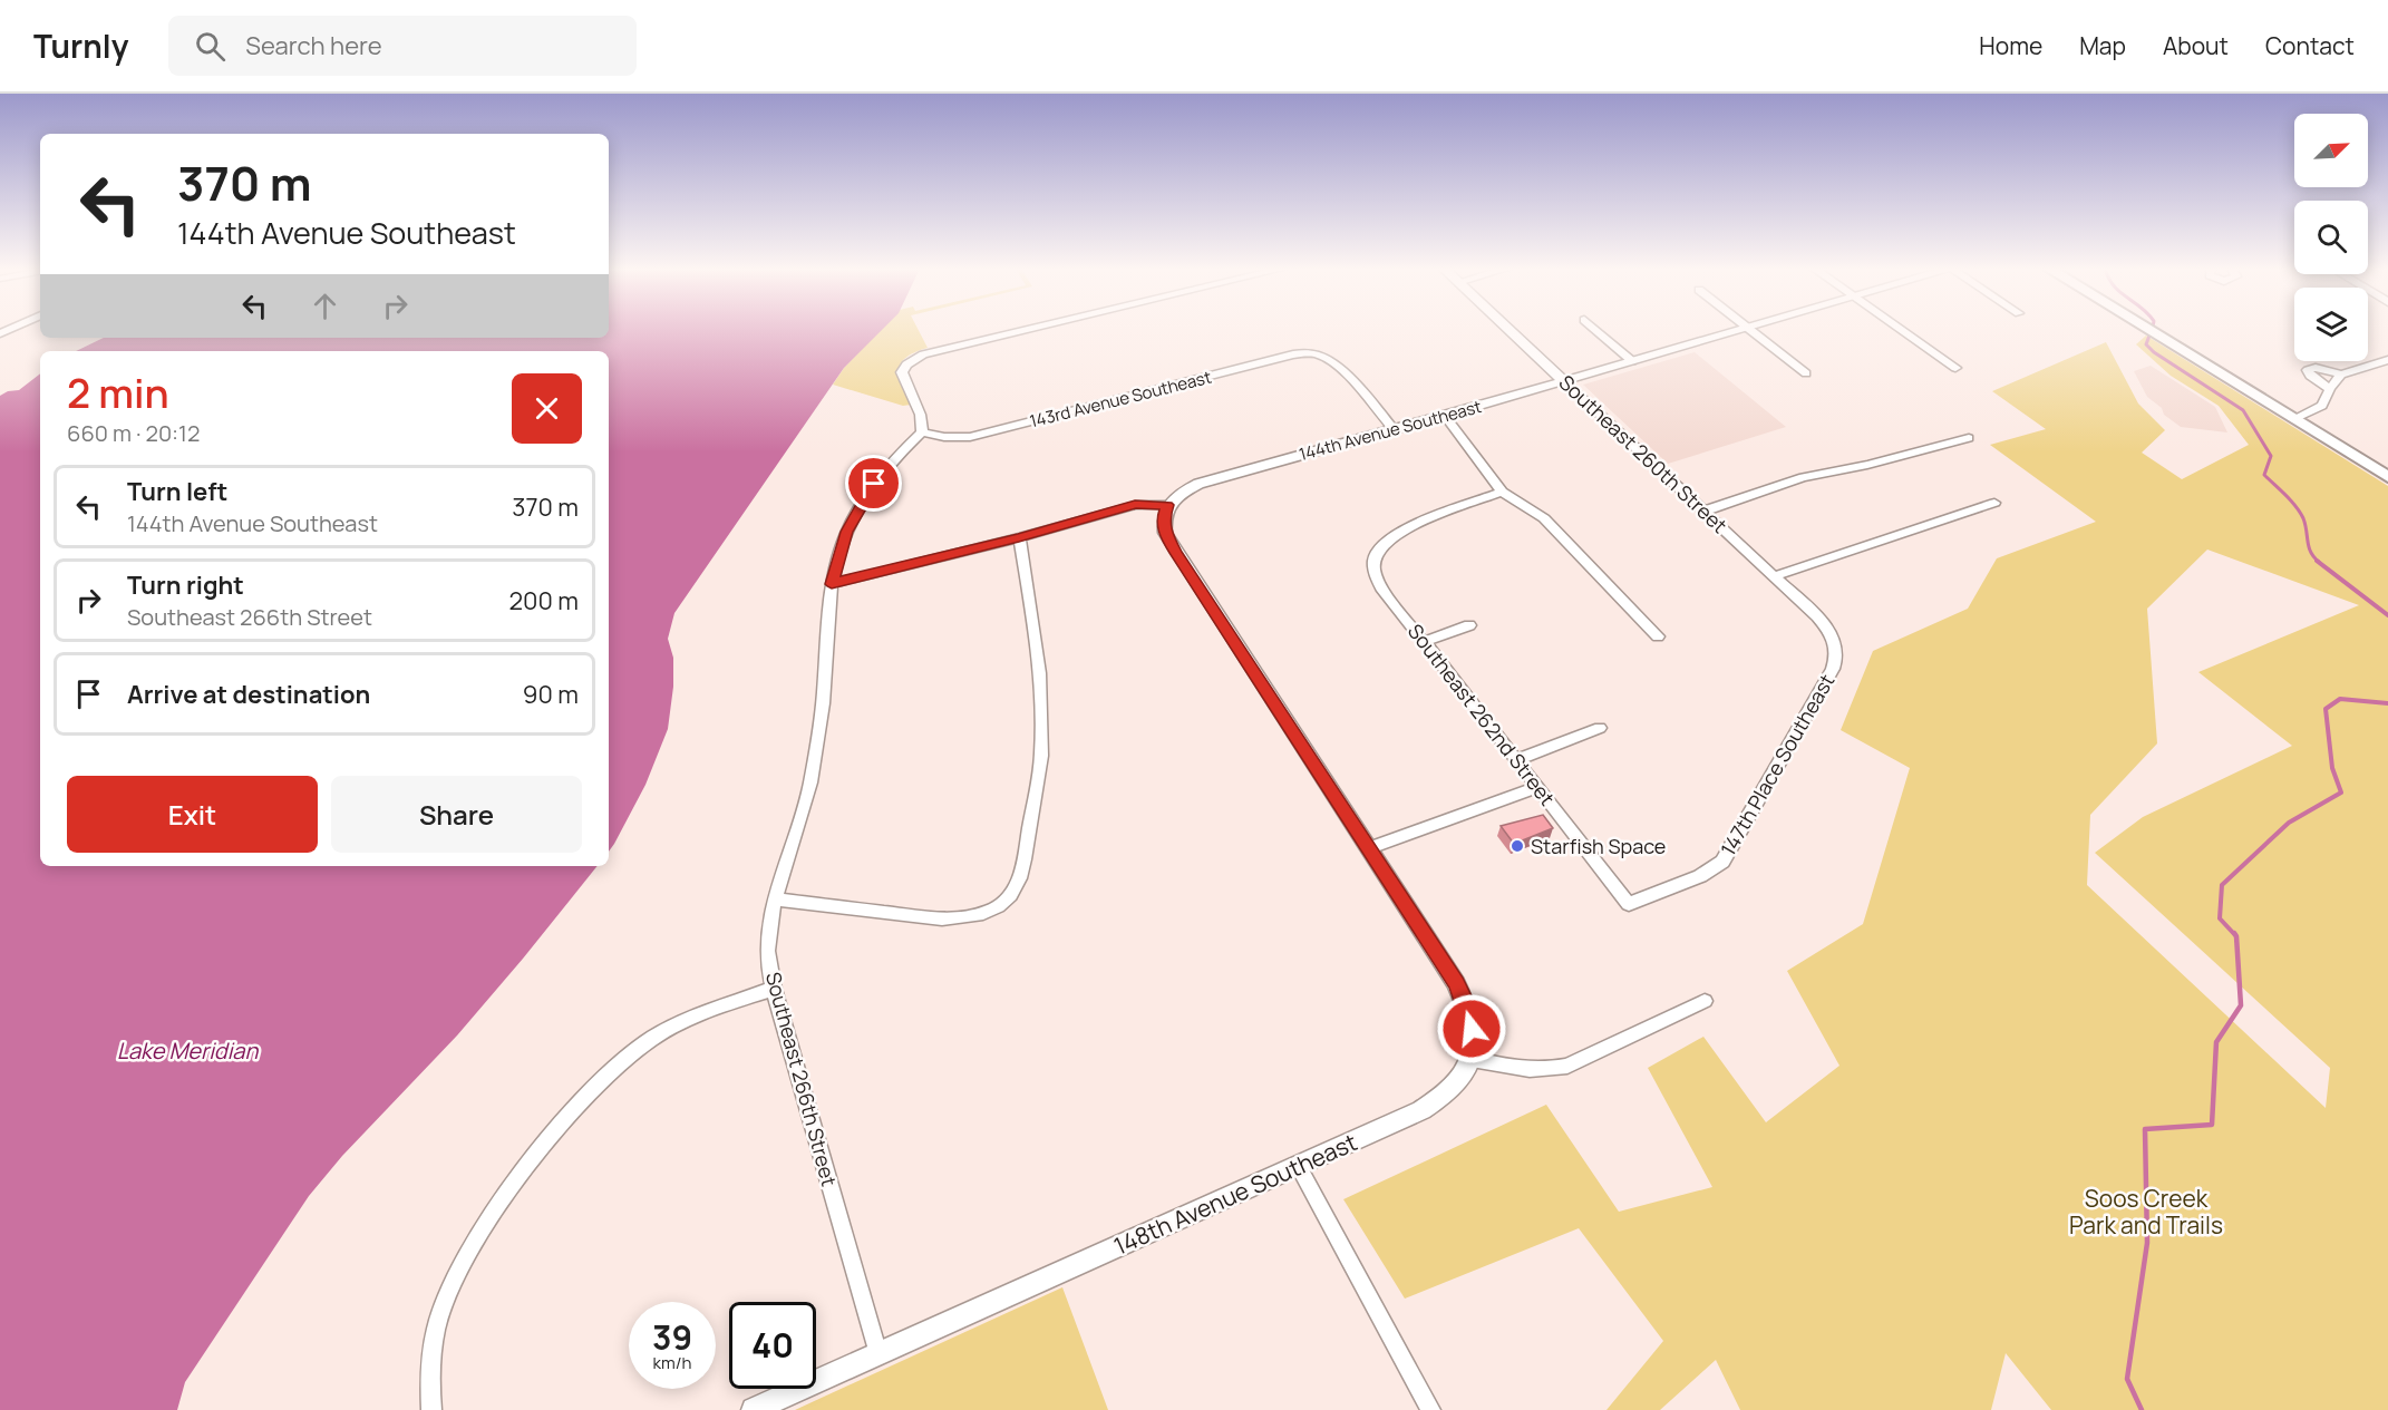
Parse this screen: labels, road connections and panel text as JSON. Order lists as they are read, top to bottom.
{
  "streets": {
    "street": [
      "143rd Avenue Southeast",
      "144th Avenue Southeast",
      "Southeast 260th Street",
      "Southeast 262nd Street",
      "147th Place Southeast",
      "Southeast 266th Street",
      "148th Avenue Southeast"
    ]
  },
  "crossings": [
    ["143rd Avenue Southeast", "144th Avenue Southeast"],
    ["143rd Avenue Southeast", "Southeast 266th Street"],
    ["144th Avenue Southeast", "Southeast 260th Street"],
    ["Southeast 260th Street", "147th Place Southeast"],
    ["Southeast 262nd Street", "147th Place Southeast"],
    ["Southeast 266th Street", "148th Avenue Southeast"]
  ],
  "water": ["Lake Meridian"],
  "parks": ["Soos Creek Park and Trails"],
  "places": ["Starfish Space"],
  "north": "top right",
  "page": {
    "header": "Turnly",
    "search": "Search here",
    "nav": [
      "Home",
      "Map",
      "About",
      "Contact"
    ],
    "turn": ["370 m", "144th Avenue Southeast"],
    "heading": ["2 min", "660 m · 20:12"],
    "list": [
      {
        "name": "Turn left",
        "note": "144th Avenue Southeast",
        "value": "370 m"
      },
      {
        "name": "Turn right",
        "note": "Southeast 266th Street",
        "value": "200 m"
      },
      {
        "name": "Arrive at destination",
        "value": "90 m"
      }
    ],
    "buttons": ["Exit", "Share"],
    "speed": "39 km/h",
    "limit": "40"
  }
}
